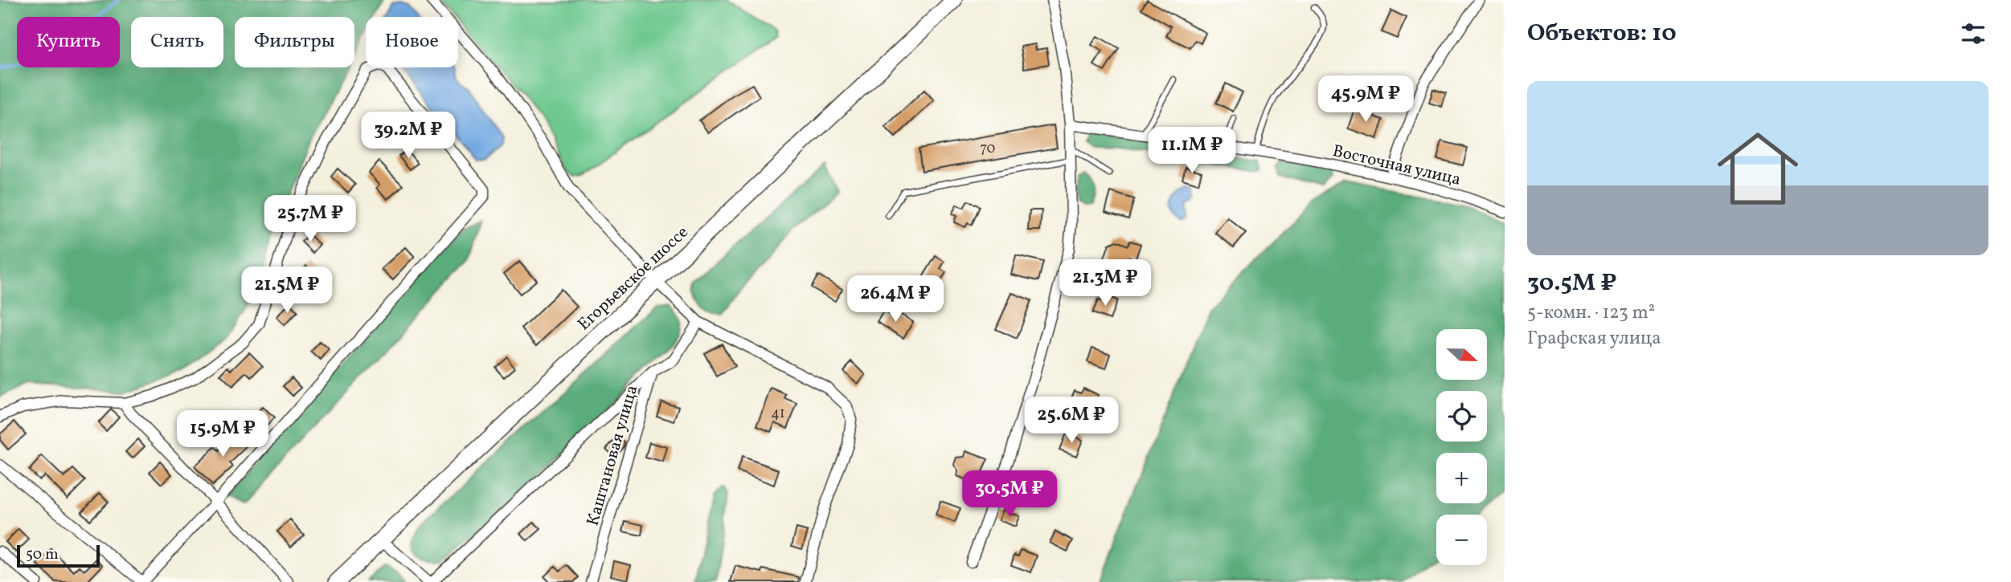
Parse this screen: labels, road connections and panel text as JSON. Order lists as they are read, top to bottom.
{
  "streets": {
    "main road": ["Егорьевское шоссе"],
    "street": ["Восточная улица", "Каштановая улица"]
  },
  "house_numbers": ["70", "41"],
  "scale_bar": "50 m",
  "north": "right",
  "page": {
    "heading": "Объектов: 10",
    "chip": [
      "Купить",
      "Снять",
      "Фильтры",
      "Новое"
    ],
    "list": [
      {
        "name": "30.5M ₽",
        "note": "5-комн. · 123 m² · Графская улица"
      }
    ],
    "price": [
      "45.9M ₽",
      "39.2M ₽",
      "11.1M ₽",
      "25.7M ₽",
      "21.3M ₽",
      "21.5M ₽",
      "26.4M ₽",
      "25.6M ₽",
      "15.9M ₽",
      "30.5M ₽"
    ],
    "map_buttons": ["+", "−"],
    "scale": "50 m"
  }
}
